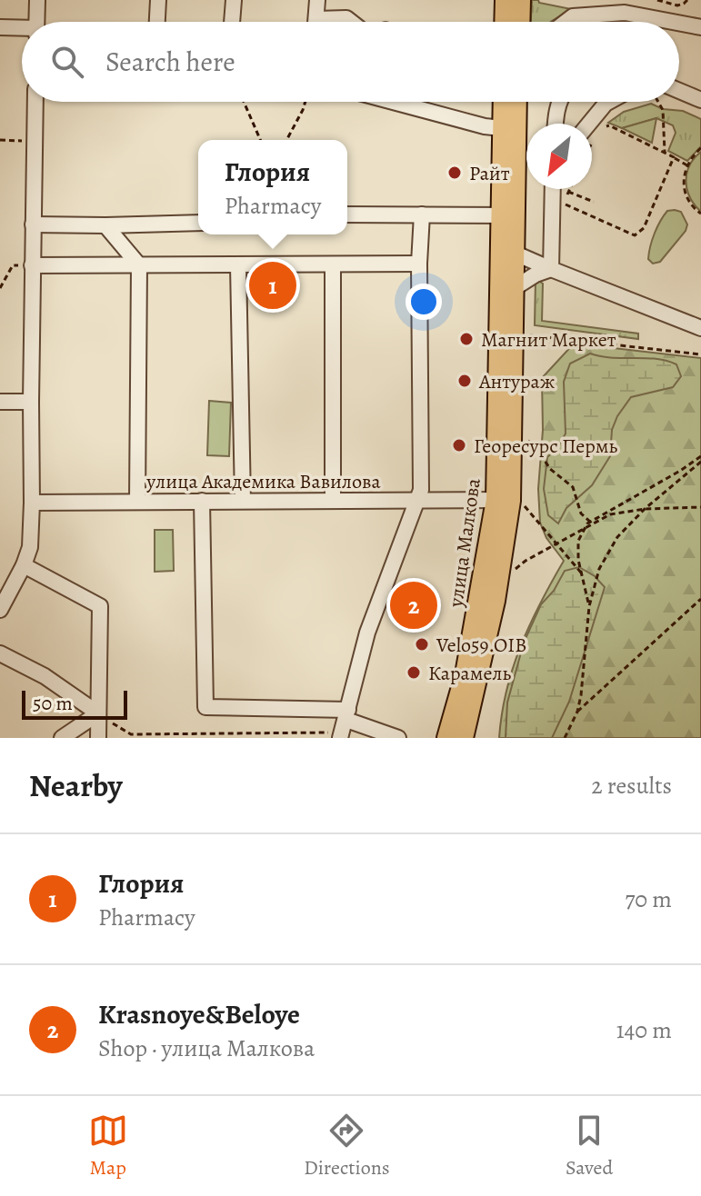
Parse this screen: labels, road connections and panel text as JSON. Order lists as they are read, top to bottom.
{
  "streets": {
    "main road": ["улица Малкова"],
    "street": ["улица Академика Вавилова"]
  },
  "crossings": [
    ["улица Академика Вавилова", "улица Малкова"]
  ],
  "places": [
    "Райт",
    "Магнит Маркет",
    "Антураж",
    "Георесурс Пермь",
    "Velo59.OIB",
    "Карамель"
  ],
  "scale_bar": "50 m",
  "north": "bottom left",
  "page": {
    "search": "Search here",
    "popup": ["Глория", "Pharmacy"],
    "pins": ["1", "2"],
    "scale": "50 m",
    "heading": ["Nearby", "2 results"],
    "list": [
      {
        "mark": "1",
        "name": "Глория",
        "note": "Pharmacy",
        "value": "70 m"
      },
      {
        "mark": "2",
        "name": "Krasnoye&Beloye",
        "note": "Shop · улица Малкова",
        "value": "140 m"
      }
    ],
    "nav": ["Map", "Directions", "Saved"]
  }
}
